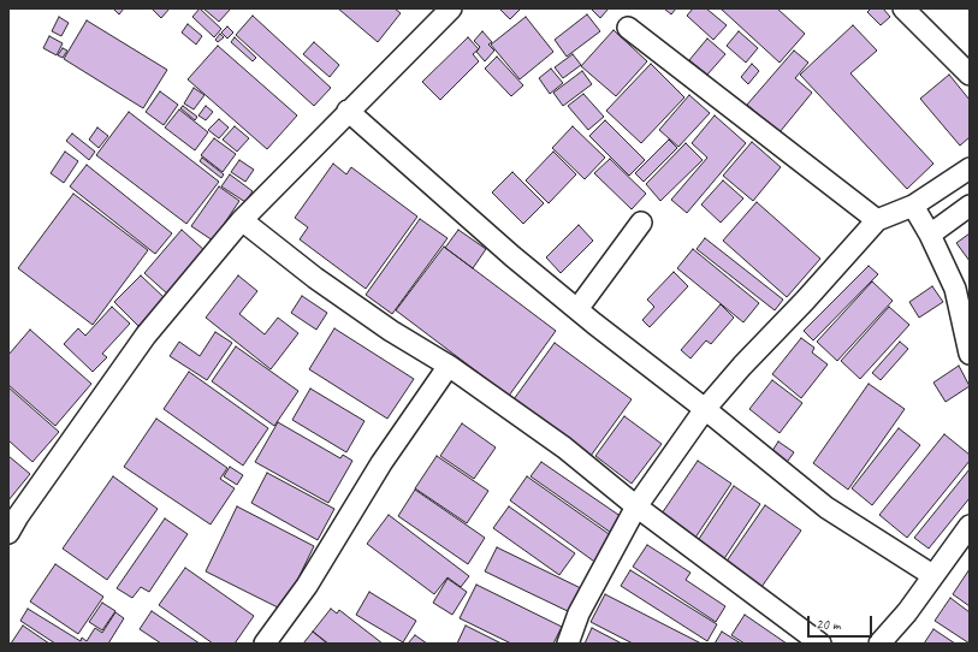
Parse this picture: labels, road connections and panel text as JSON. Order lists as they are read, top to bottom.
{
  "scale_bar": "20 m"
}
